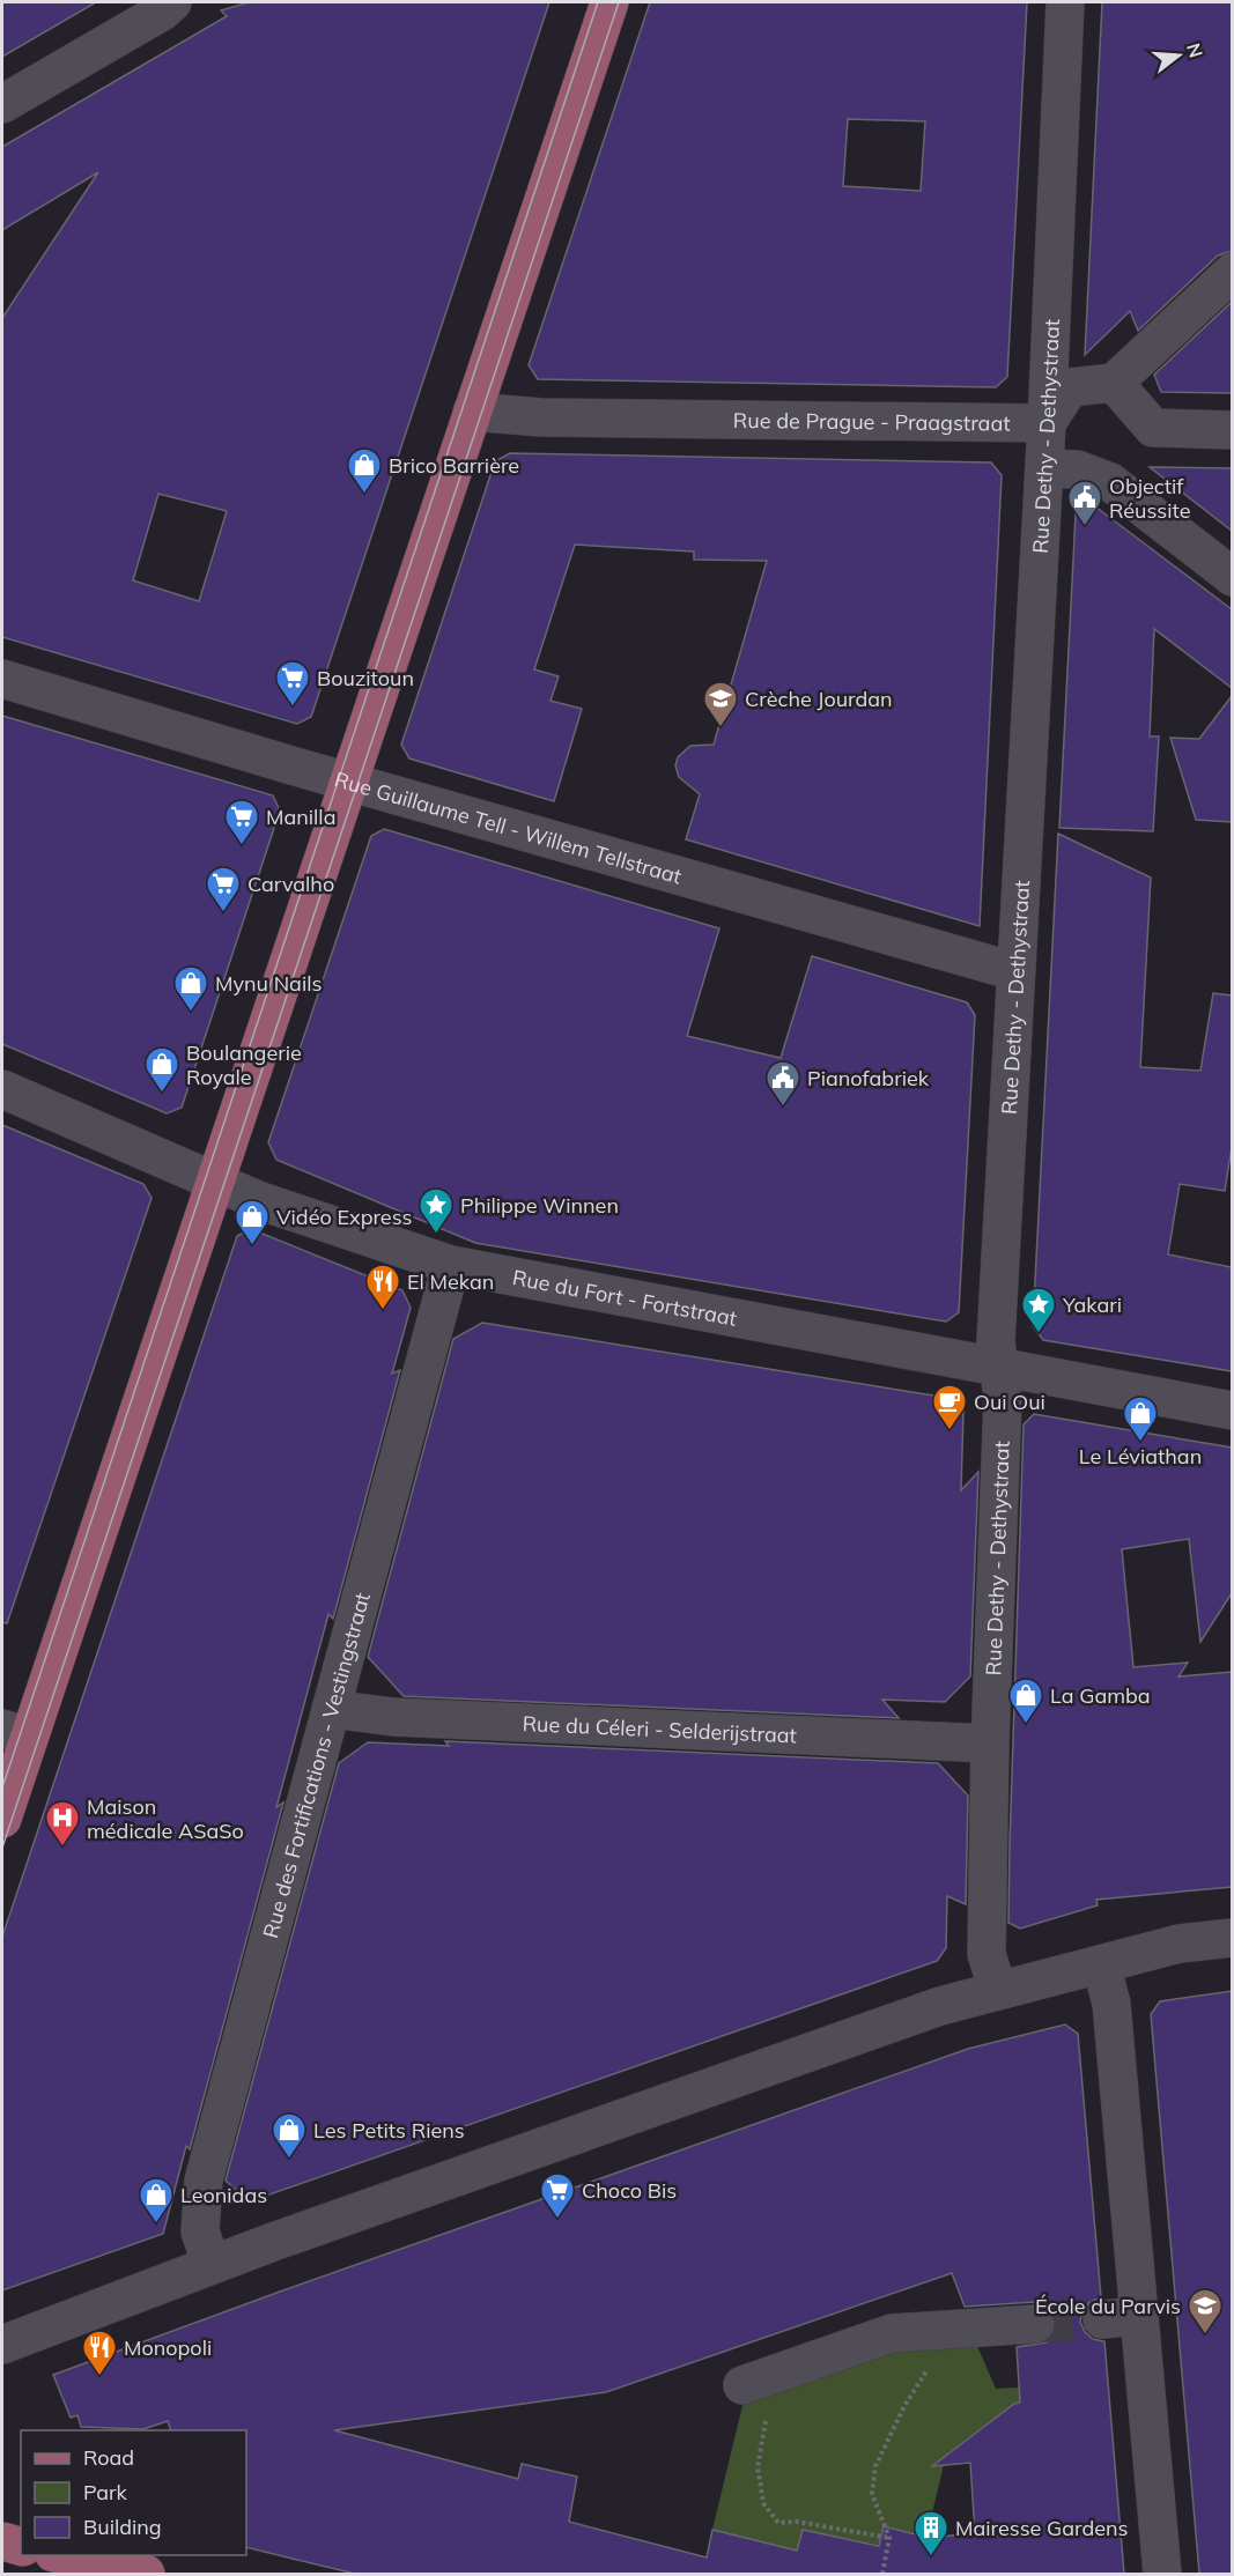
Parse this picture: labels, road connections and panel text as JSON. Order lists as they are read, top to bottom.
{
  "streets": {
    "street": [
      "Rue de Prague - Praagstraat",
      "Rue Dethy - Dethystraat",
      "Rue Guillaume Tell - Willem Tellstraat",
      "Rue du Fort - Fortstraat",
      "Rue du Céleri - Selderijstraat",
      "Rue des Fortifications - Vestingstraat"
    ]
  },
  "crossings": [
    ["Rue de Prague - Praagstraat", "Rue Dethy - Dethystraat"],
    ["Rue Dethy - Dethystraat", "Rue Guillaume Tell - Willem Tellstraat"],
    ["Rue Dethy - Dethystraat", "Rue du Fort - Fortstraat"],
    ["Rue Dethy - Dethystraat", "Rue du Céleri - Selderijstraat"],
    ["Rue du Fort - Fortstraat", "Rue des Fortifications - Vestingstraat"],
    ["Rue du Céleri - Selderijstraat", "Rue des Fortifications - Vestingstraat"]
  ],
  "places": {
    "shop": [
      "Brico Barrière",
      "Mynu Nails",
      "Boulangerie Royale",
      "Vidéo Express",
      "Le Léviathan",
      "La Gamba",
      "Les Petits Riens",
      "Leonidas"
    ],
    "public building": ["Objectif Réussite", "Pianofabriek"],
    "supermarket": [
      "Bouzitoun",
      "Manilla",
      "Carvalho",
      "Choco Bis"
    ],
    "school or university": ["Crèche Jourdan", "École du Parvis"],
    "place": ["Philippe Winnen", "Yakari"],
    "restaurant": ["El Mekan", "Monopoli"],
    "cafe": ["Oui Oui"],
    "hospital": ["Maison médicale ASaSo"],
    "building": ["Mairesse Gardens"]
  },
  "legend": ["Road", "Park", "Building"],
  "north": "right"
}
